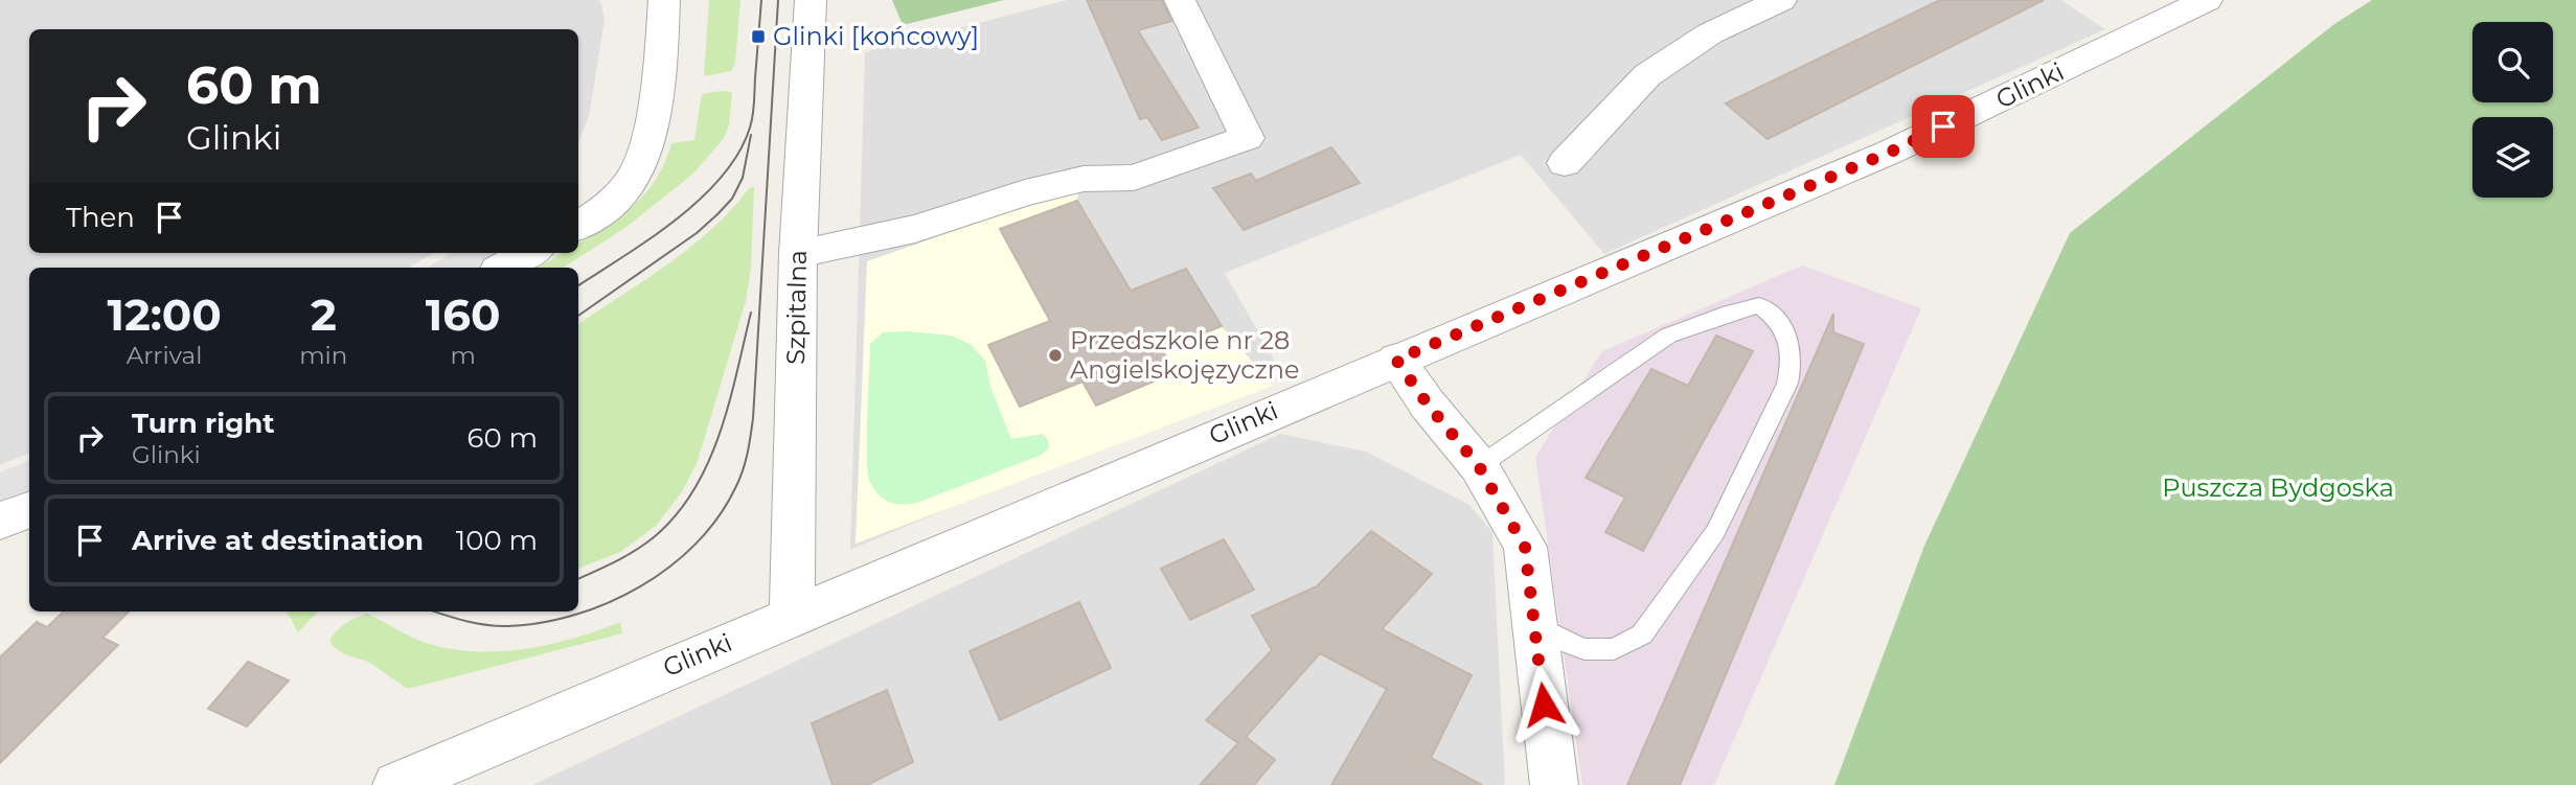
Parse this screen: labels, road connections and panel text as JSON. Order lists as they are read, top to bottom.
{
  "streets": {
    "street": ["Glinki", "Szpitalna"]
  },
  "crossings": [
    ["Glinki", "Szpitalna"]
  ],
  "parks": ["Puszcza Bydgoska"],
  "places": {
    "transit": ["Glinki [końcowy]"],
    "other": ["Przedszkole nr 28 Angielskojęzyczne"]
  },
  "page": {
    "turn": ["60 m", "Glinki"],
    "then": "Then",
    "eta": [
      "12:00",
      "Arrival",
      "2",
      "min",
      "160",
      "m"
    ],
    "list": [
      {
        "name": "Turn right",
        "note": "Glinki",
        "value": "60 m"
      },
      {
        "name": "Arrive at destination",
        "value": "100 m"
      }
    ]
  }
}
